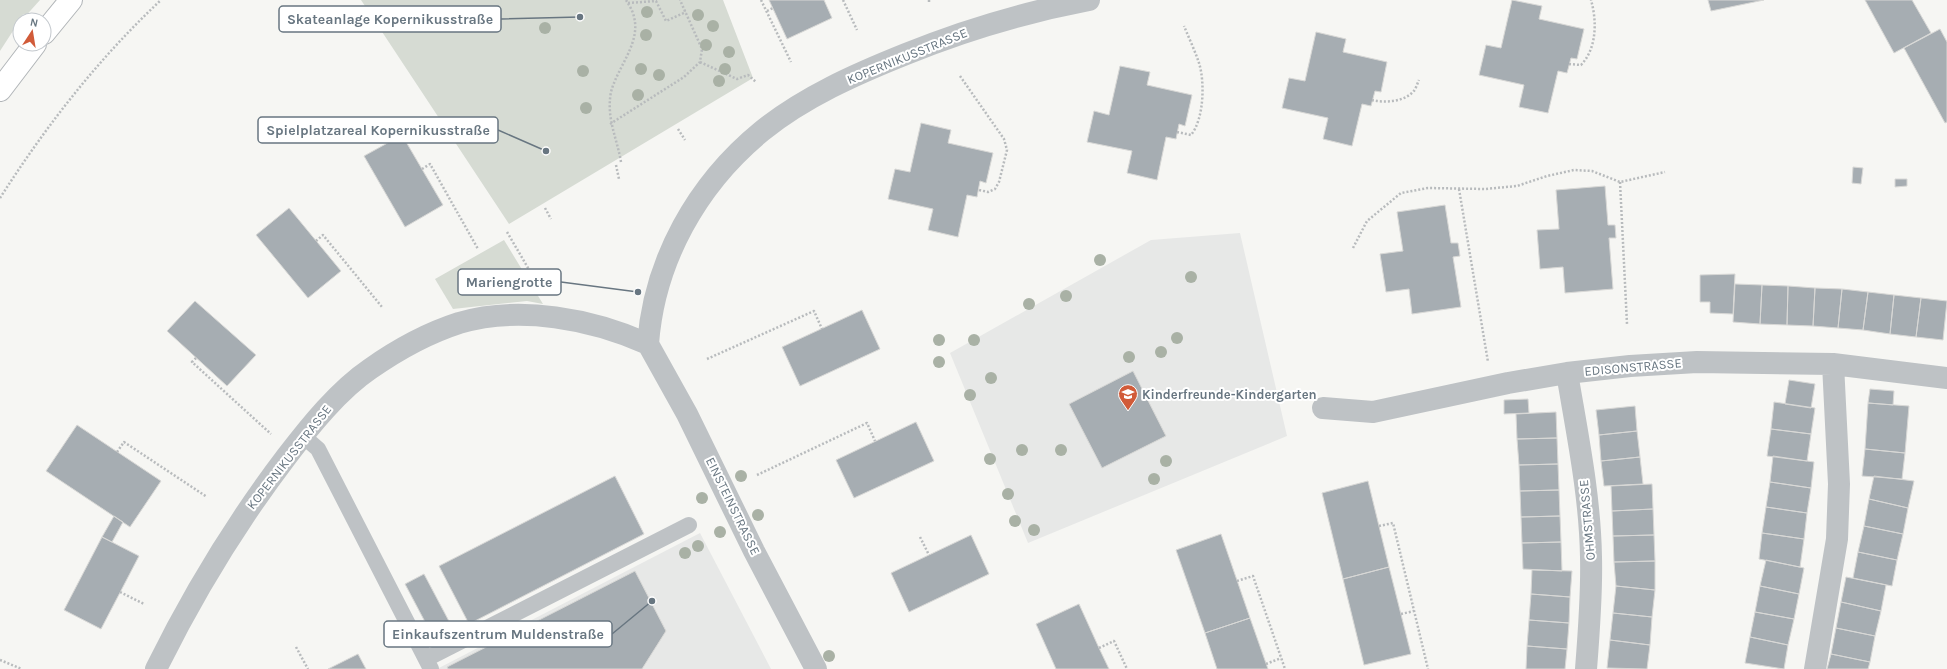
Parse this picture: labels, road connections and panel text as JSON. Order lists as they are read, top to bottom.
{
  "streets": {
    "street": [
      "KOPERNIKUSSTRASSE",
      "EDISONSTRASSE",
      "EINSTEINSTRASSE",
      "OHMSTRASSE"
    ]
  },
  "crossings": [
    ["KOPERNIKUSSTRASSE", "EINSTEINSTRASSE"],
    ["EDISONSTRASSE", "OHMSTRASSE"]
  ],
  "places": {
    "other": [
      "Skateanlage Kopernikusstraße",
      "Spielplatzareal Kopernikusstraße",
      "Mariengrotte",
      "Einkaufszentrum Muldenstraße"
    ],
    "school or university": ["Kinderfreunde-Kindergarten"]
  },
  "north": "top"
}
